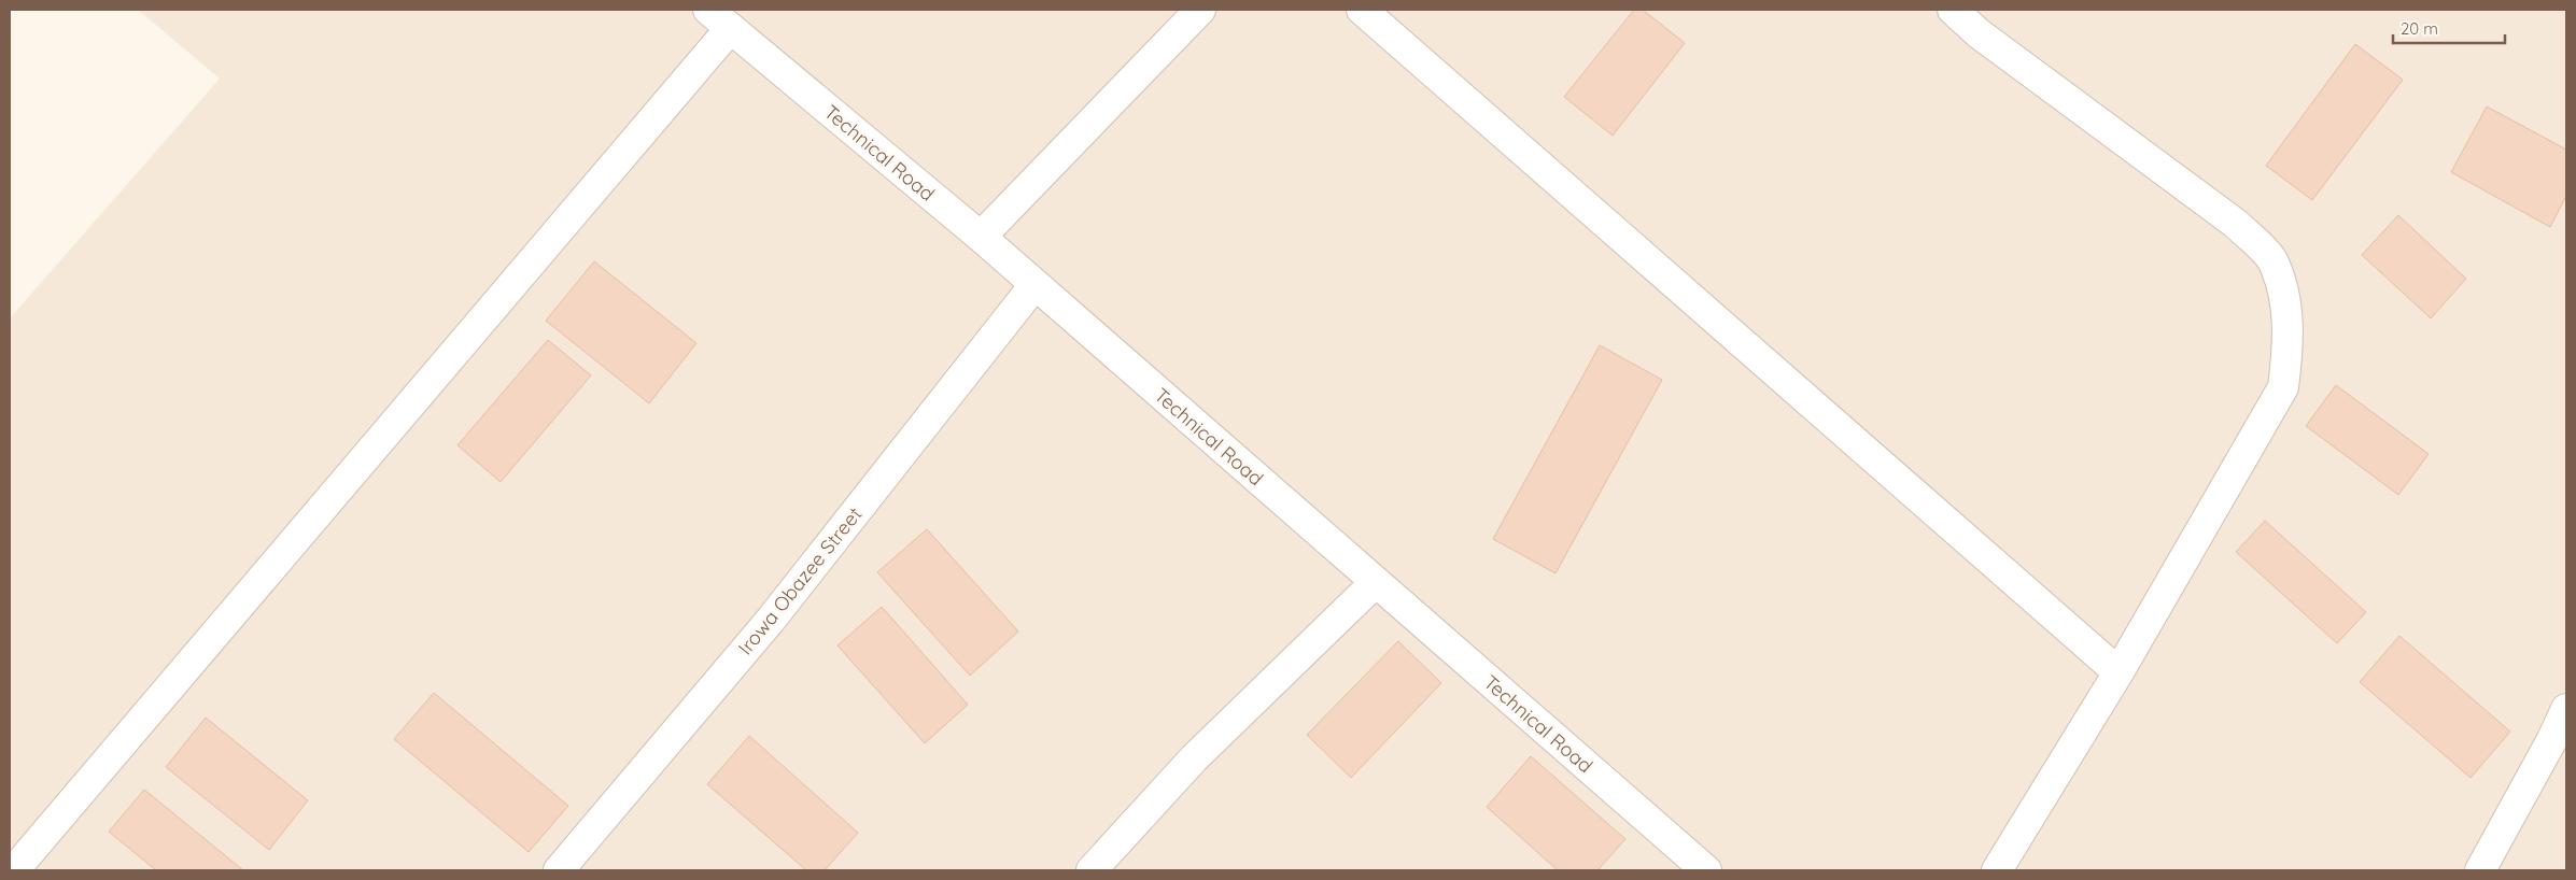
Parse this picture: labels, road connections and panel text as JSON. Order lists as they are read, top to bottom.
{
  "streets": {
    "street": ["Technical Road", "Irowa Obazee Street"]
  },
  "crossings": [
    ["Technical Road", "Irowa Obazee Street"]
  ],
  "scale_bar": "20 m"
}
